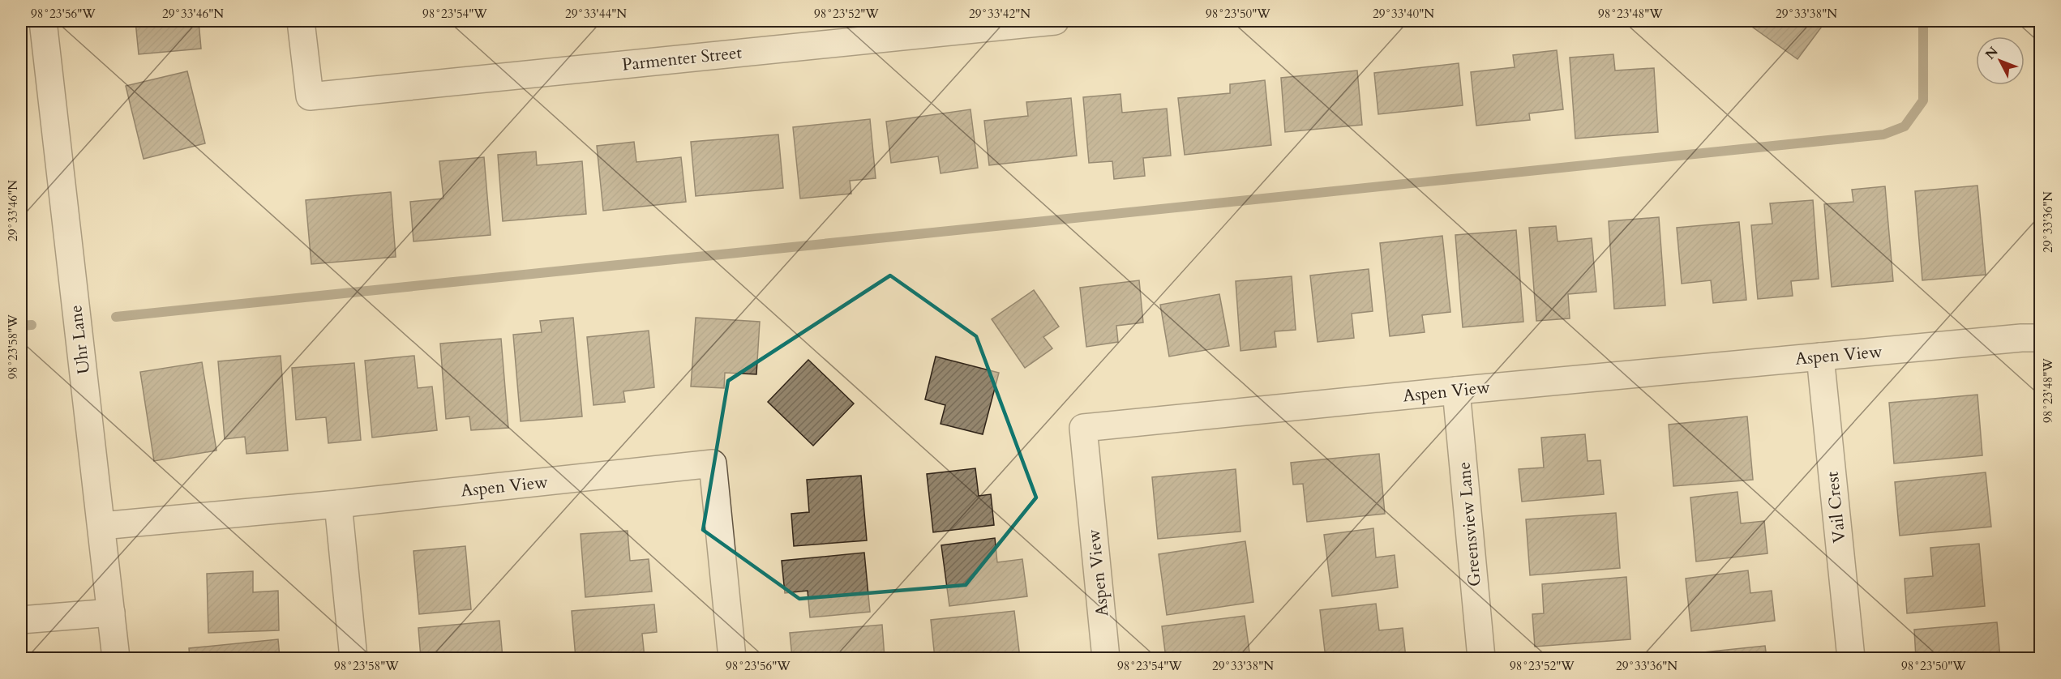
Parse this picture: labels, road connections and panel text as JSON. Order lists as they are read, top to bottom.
{
  "streets": {
    "street": [
      "Parmenter Street",
      "Uhr Lane",
      "Aspen View",
      "Vail Crest",
      "Greensview Lane"
    ]
  },
  "crossings": [
    ["Uhr Lane", "Aspen View"],
    ["Aspen View", "Vail Crest"],
    ["Aspen View", "Greensview Lane"]
  ],
  "north": "top left",
  "coordinates": [
    "98°23'56\"W",
    "29°33'46\"N",
    "98°23'54\"W",
    "29°33'44\"N",
    "98°23'52\"W",
    "29°33'42\"N",
    "98°23'50\"W",
    "29°33'40\"N",
    "98°23'48\"W",
    "29°33'38\"N",
    "29°33'36\"N",
    "98°23'58\"W"
  ]
}
